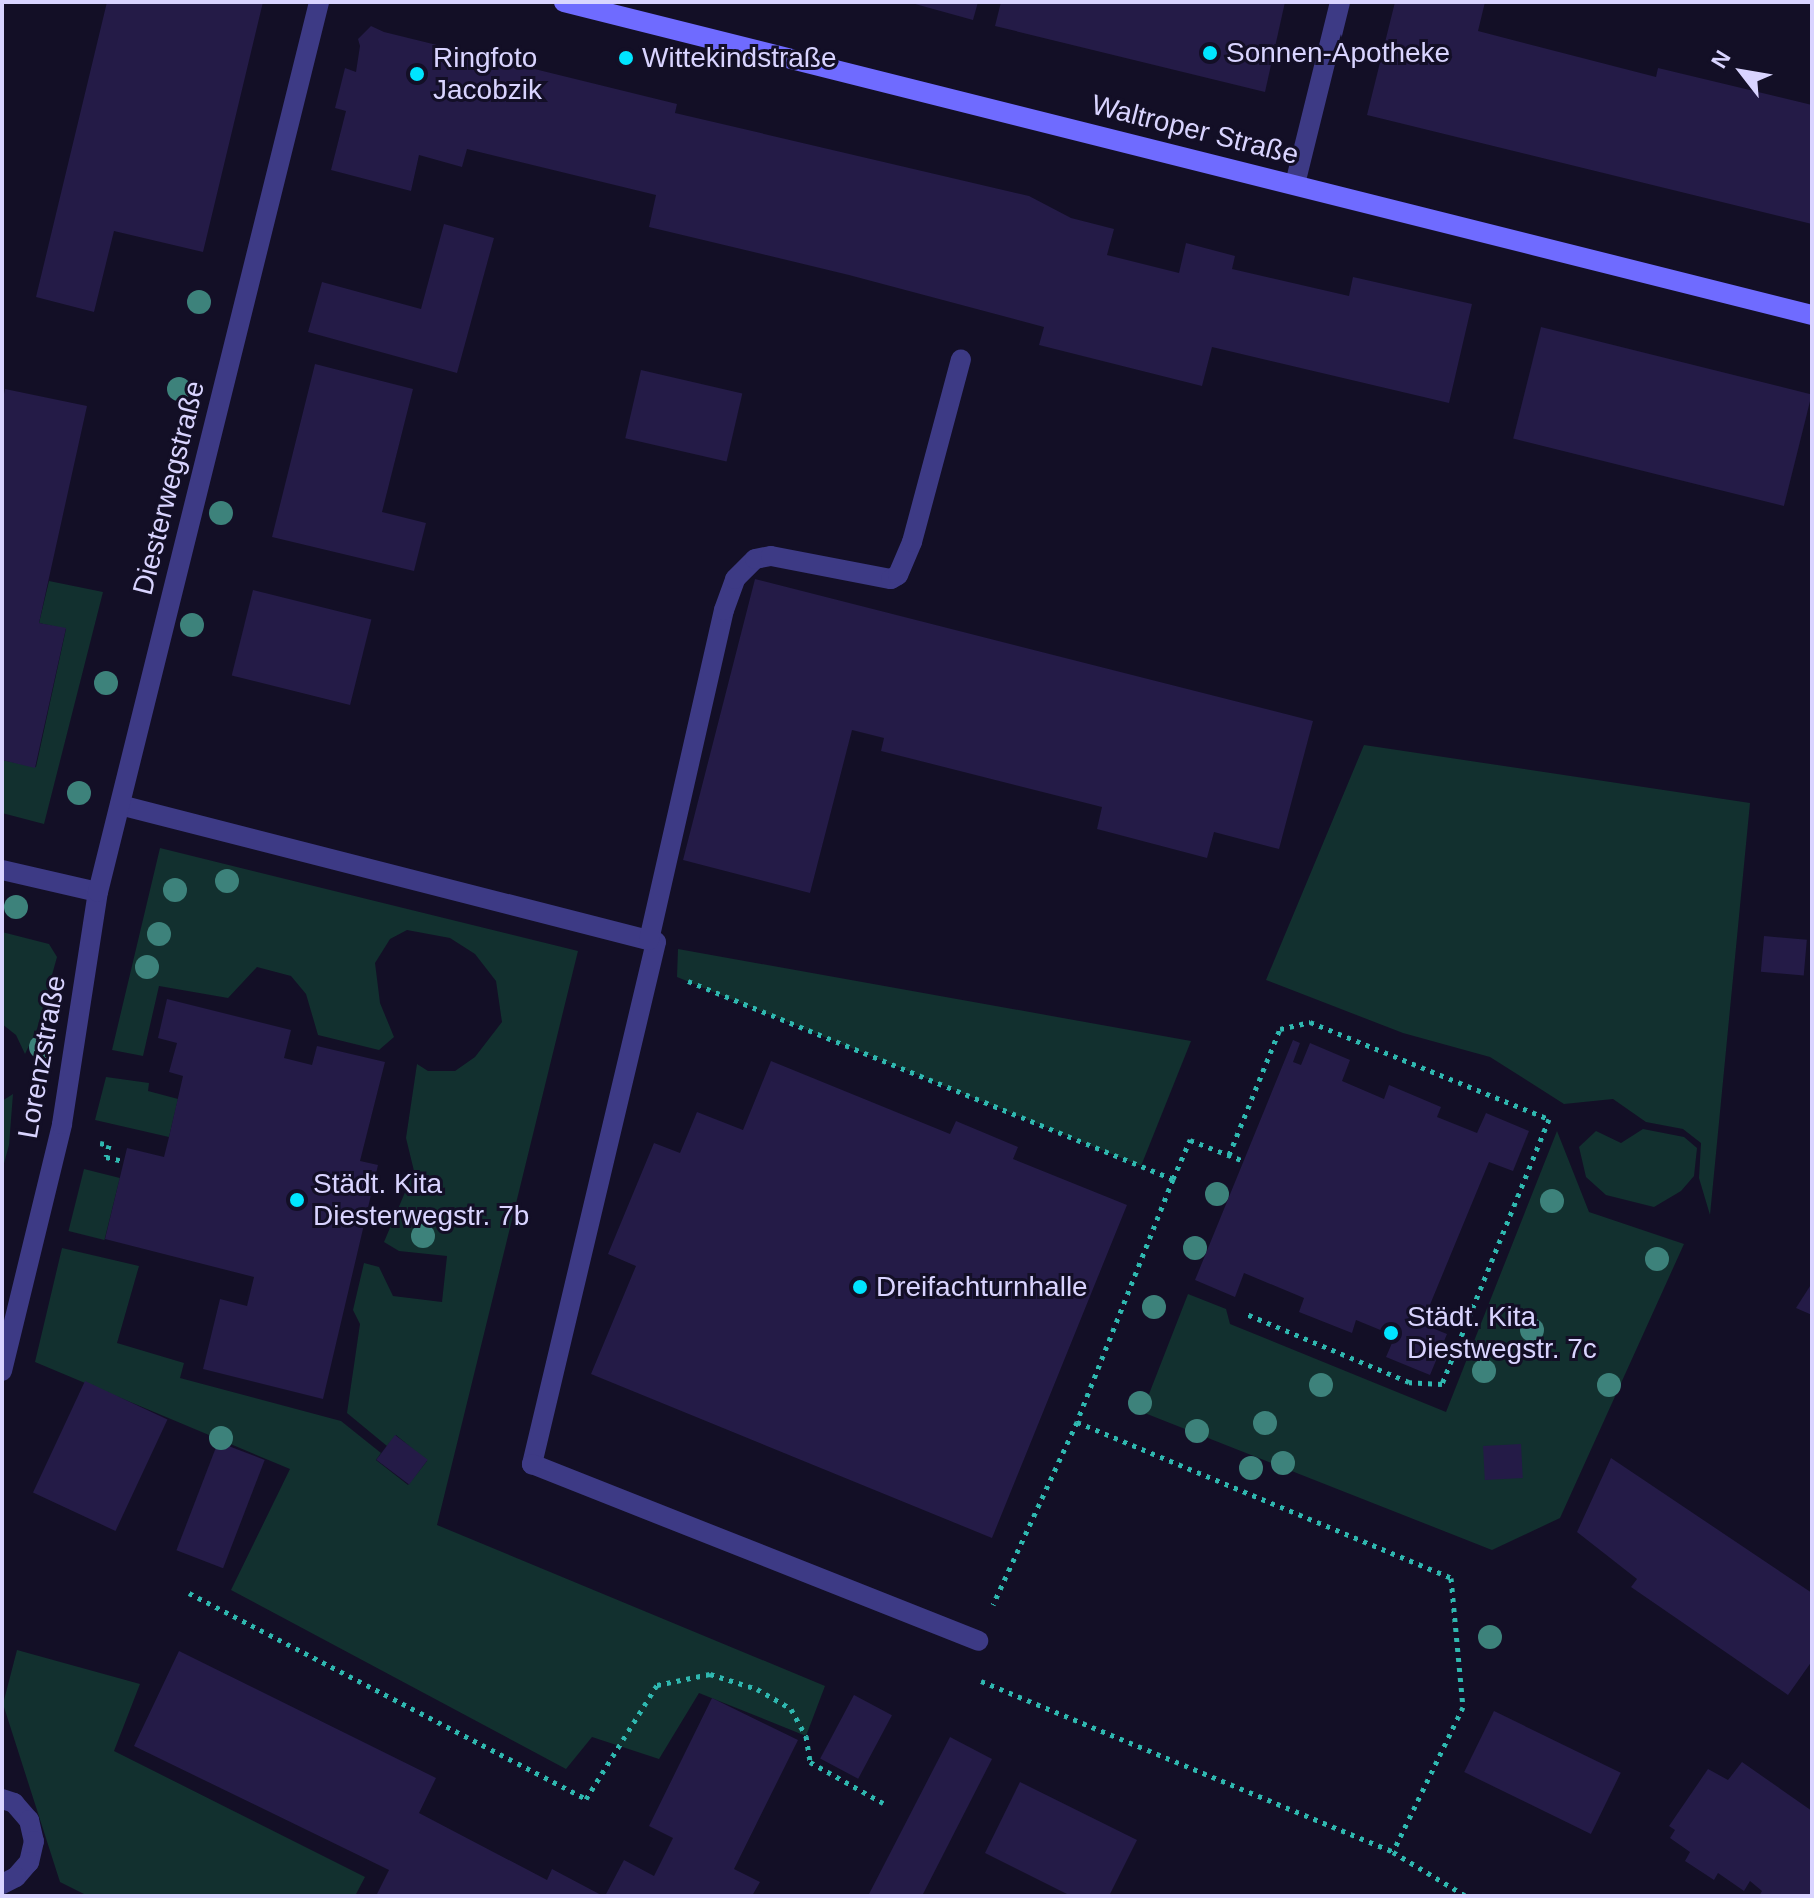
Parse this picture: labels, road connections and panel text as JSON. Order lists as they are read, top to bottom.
{
  "streets": {
    "main road": ["Waltroper Straße"],
    "street": ["Diesterwegstraße", "Lorenzstraße"]
  },
  "crossings": [
    ["Diesterwegstraße", "Lorenzstraße"]
  ],
  "places": [
    "Sonnen-Apotheke",
    "Wittekindstraße",
    "Ringfoto Jacobzik",
    "Städt. Kita Diesterwegstr. 7b",
    "Dreifachturnhalle",
    "Städt. Kita Diestwegstr. 7c"
  ],
  "north": "top left"
}
